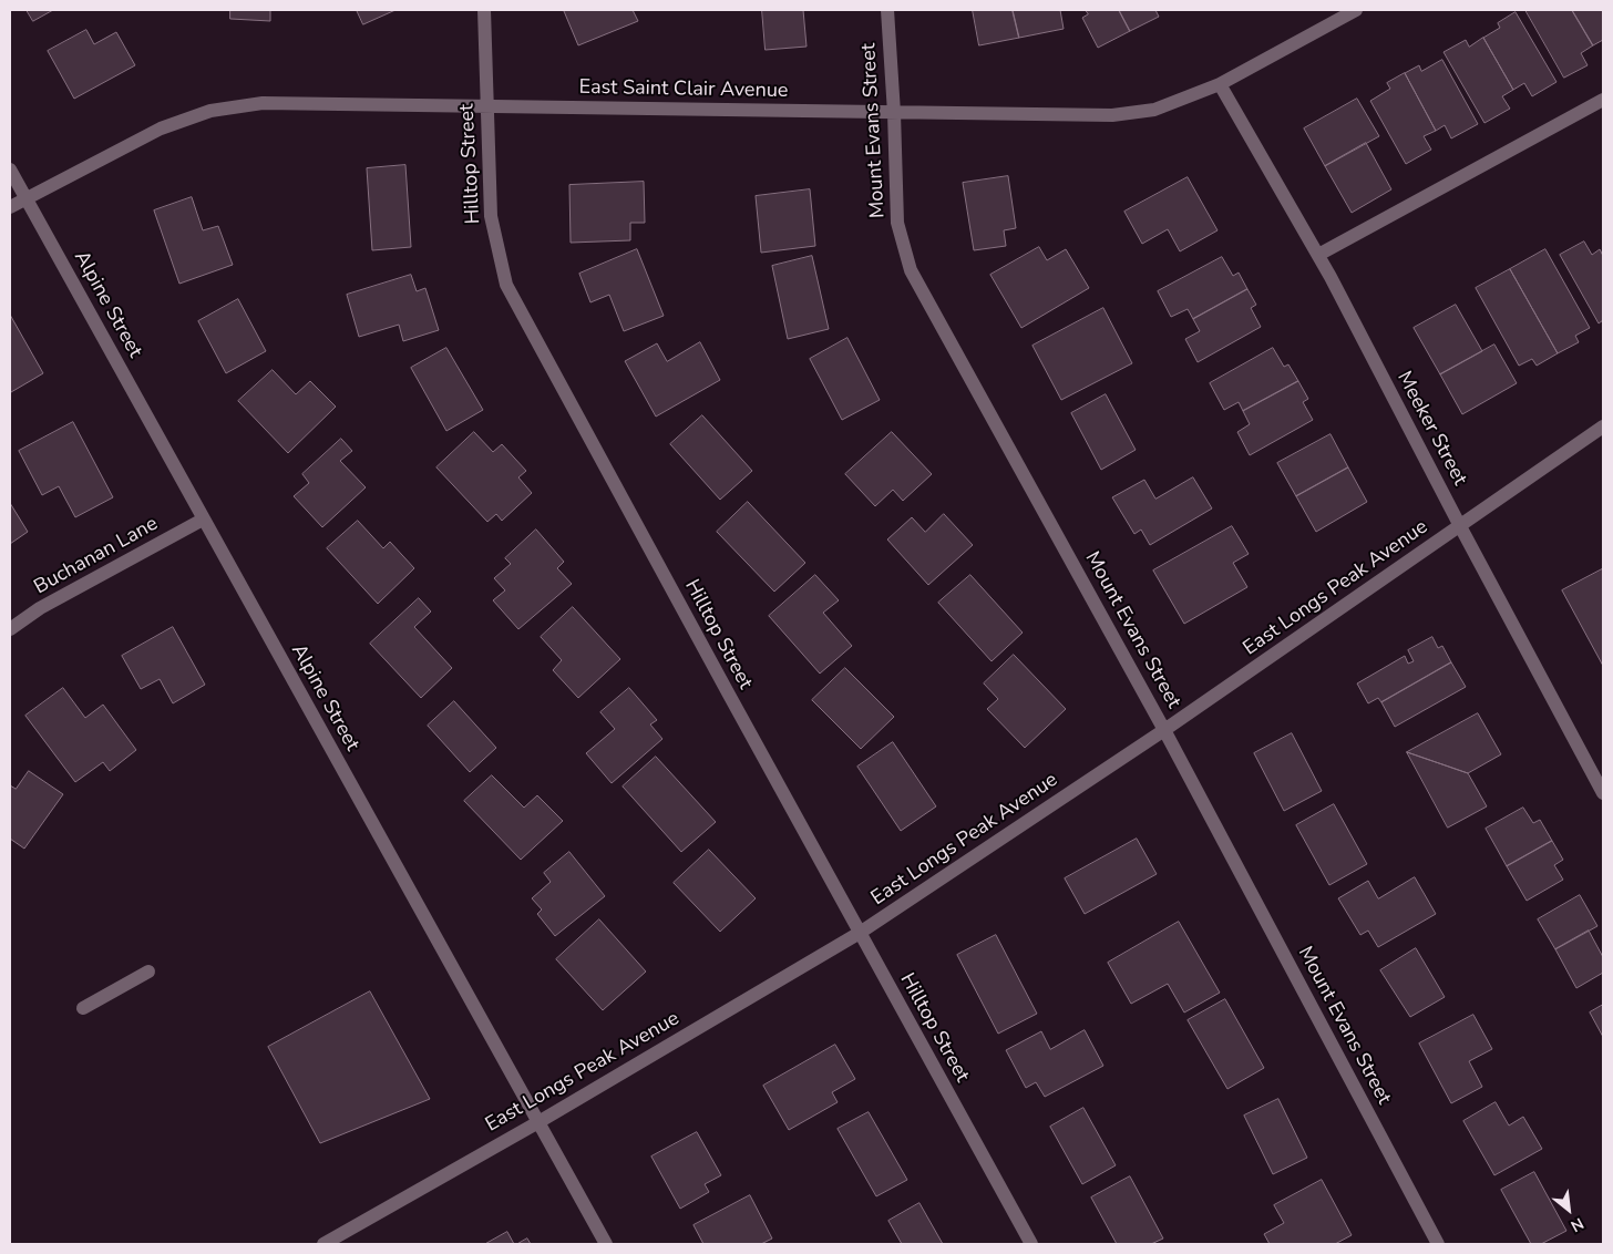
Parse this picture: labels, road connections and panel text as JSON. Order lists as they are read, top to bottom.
{
  "streets": {
    "street": [
      "East Saint Clair Avenue",
      "Mount Evans Street",
      "Hilltop Street",
      "Alpine Street",
      "Meeker Street",
      "Buchanan Lane",
      "East Longs Peak Avenue"
    ]
  },
  "crossings": [
    ["East Saint Clair Avenue", "Mount Evans Street"],
    ["East Saint Clair Avenue", "Hilltop Street"],
    ["East Saint Clair Avenue", "Alpine Street"],
    ["East Saint Clair Avenue", "Meeker Street"],
    ["Mount Evans Street", "East Longs Peak Avenue"],
    ["Hilltop Street", "East Longs Peak Avenue"],
    ["Alpine Street", "Buchanan Lane"],
    ["Alpine Street", "East Longs Peak Avenue"],
    ["Meeker Street", "East Longs Peak Avenue"]
  ],
  "north": "bottom right"
}
